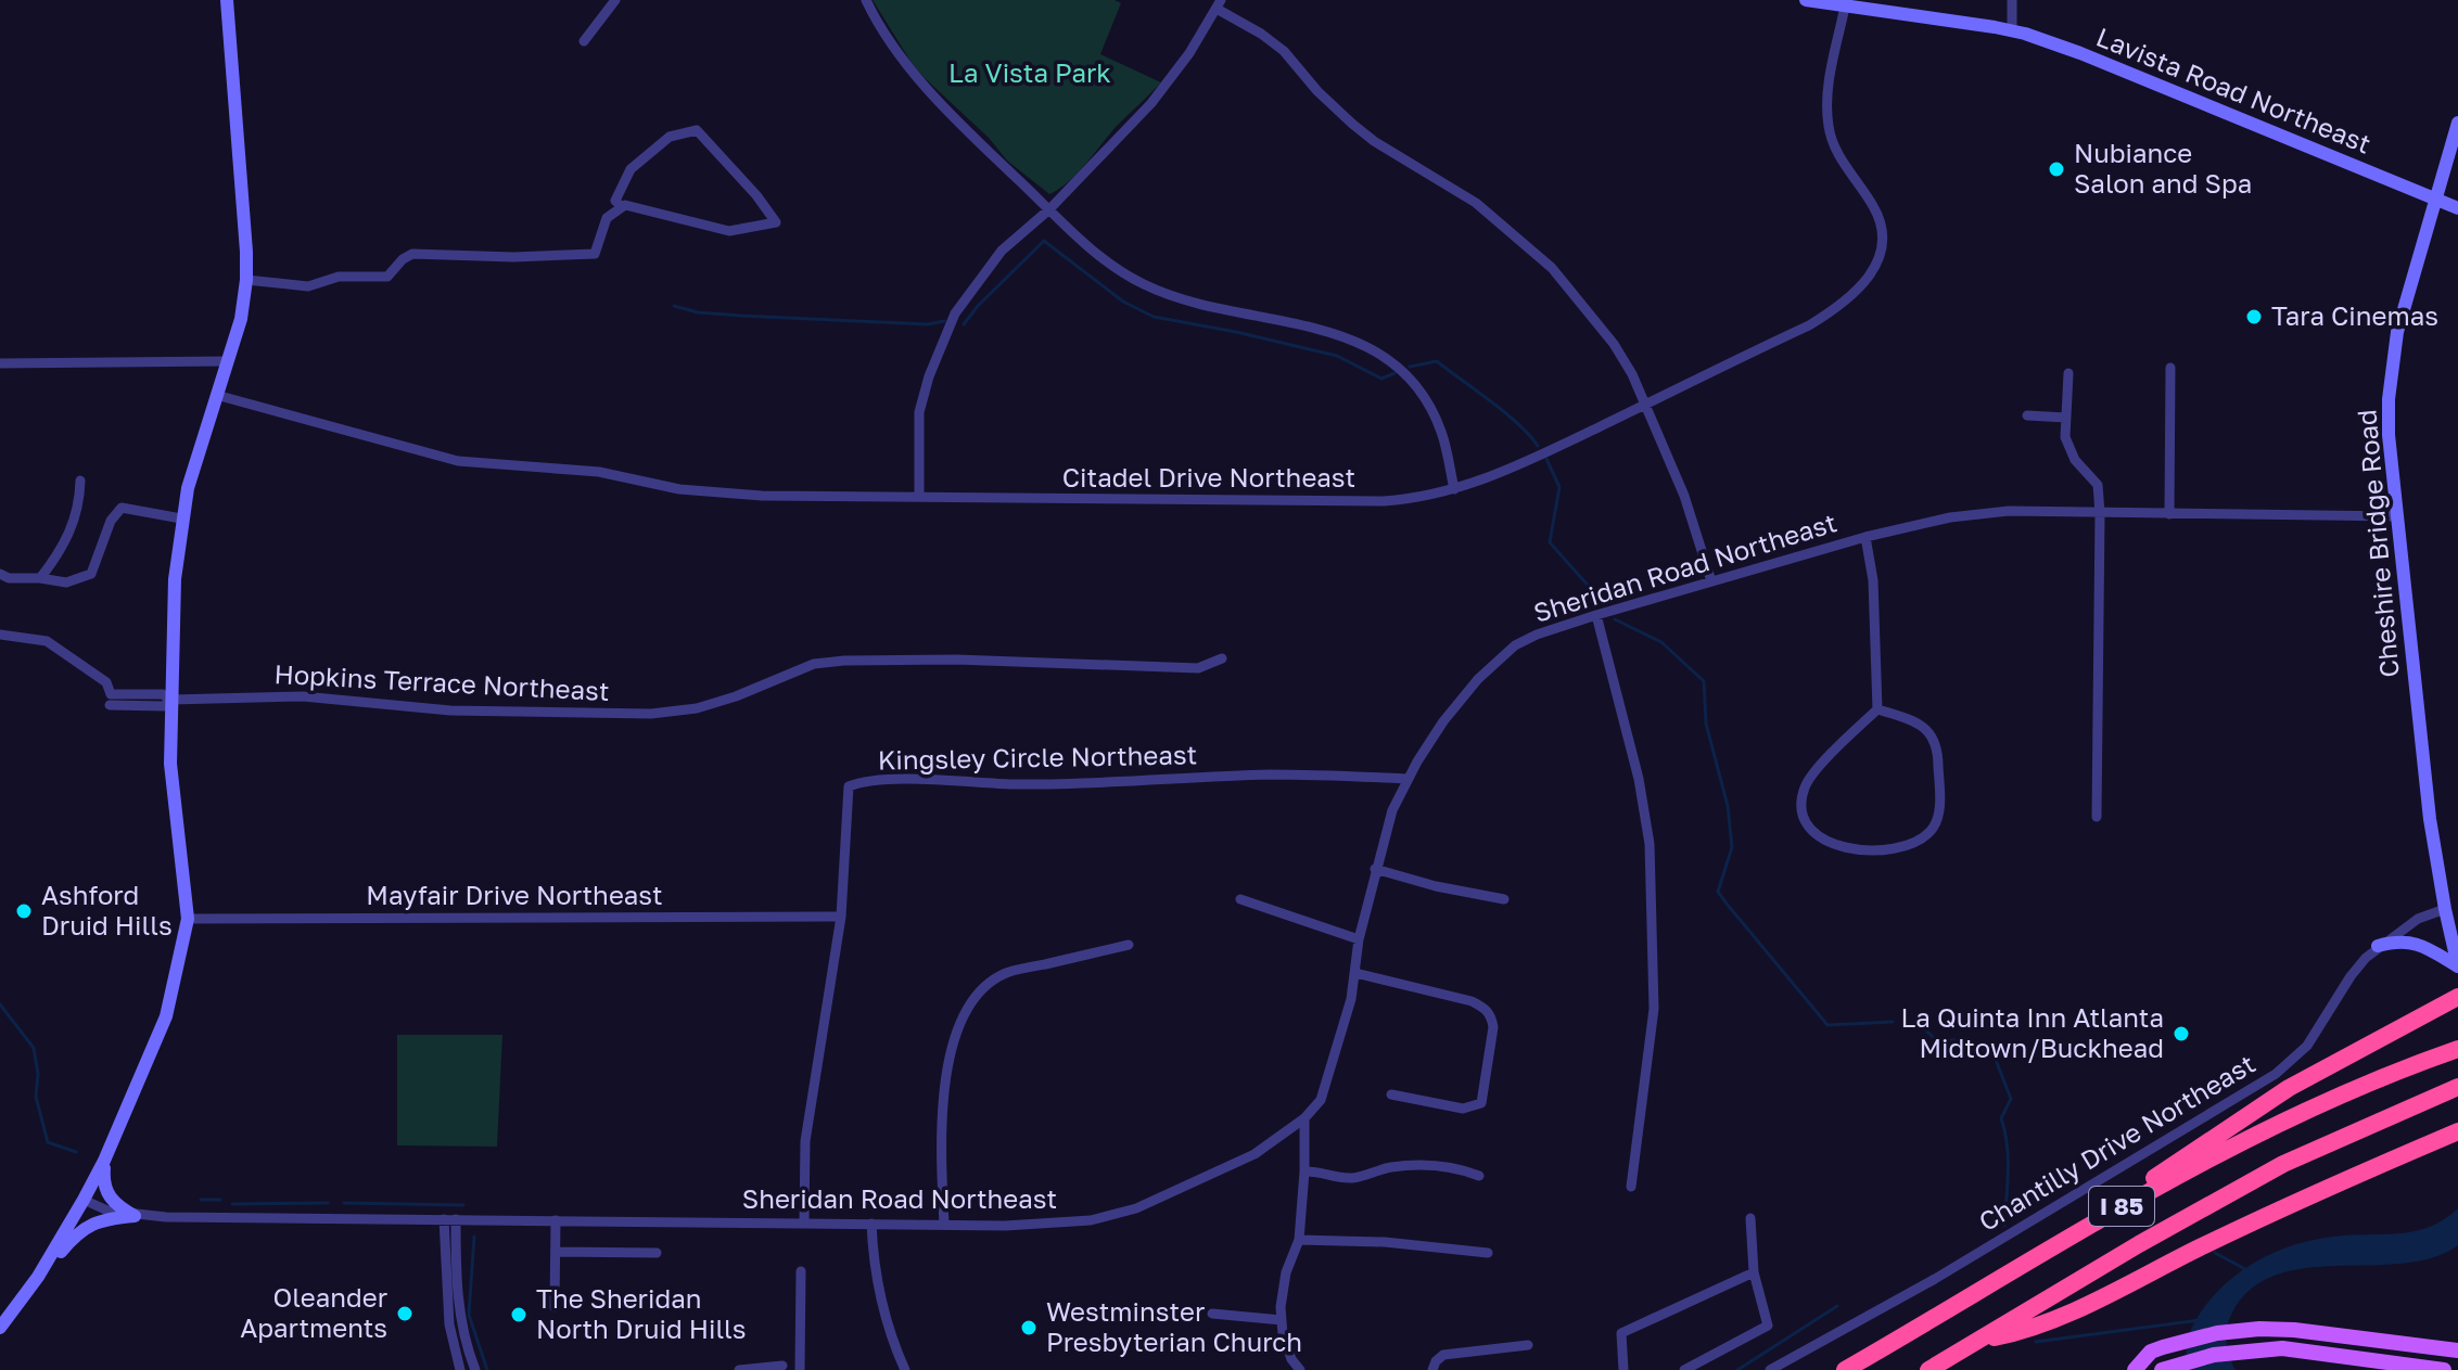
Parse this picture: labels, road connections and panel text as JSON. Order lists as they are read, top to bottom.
{
  "streets": {
    "highway": ["I 85"],
    "main road": ["Lavista Road Northeast", "Cheshire Bridge Road"],
    "street": [
      "Citadel Drive Northeast",
      "Sheridan Road Northeast",
      "Hopkins Terrace Northeast",
      "Kingsley Circle Northeast",
      "Mayfair Drive Northeast",
      "Chantilly Drive Northeast"
    ]
  },
  "crossings": [
    ["Lavista Road Northeast", "Citadel Drive Northeast"],
    ["Lavista Road Northeast", "Cheshire Bridge Road"],
    ["Cheshire Bridge Road", "Sheridan Road Northeast"],
    ["Cheshire Bridge Road", "Chantilly Drive Northeast"],
    ["Sheridan Road Northeast", "Kingsley Circle Northeast"],
    ["Kingsley Circle Northeast", "Mayfair Drive Northeast"]
  ],
  "parks": ["La Vista Park"],
  "places": [
    "Nubiance Salon and Spa",
    "Tara Cinemas",
    "Ashford Druid Hills",
    "La Quinta Inn Atlanta Midtown/Buckhead",
    "Oleander Apartments",
    "The Sheridan North Druid Hills",
    "Westminster Presbyterian Church"
  ]
}
